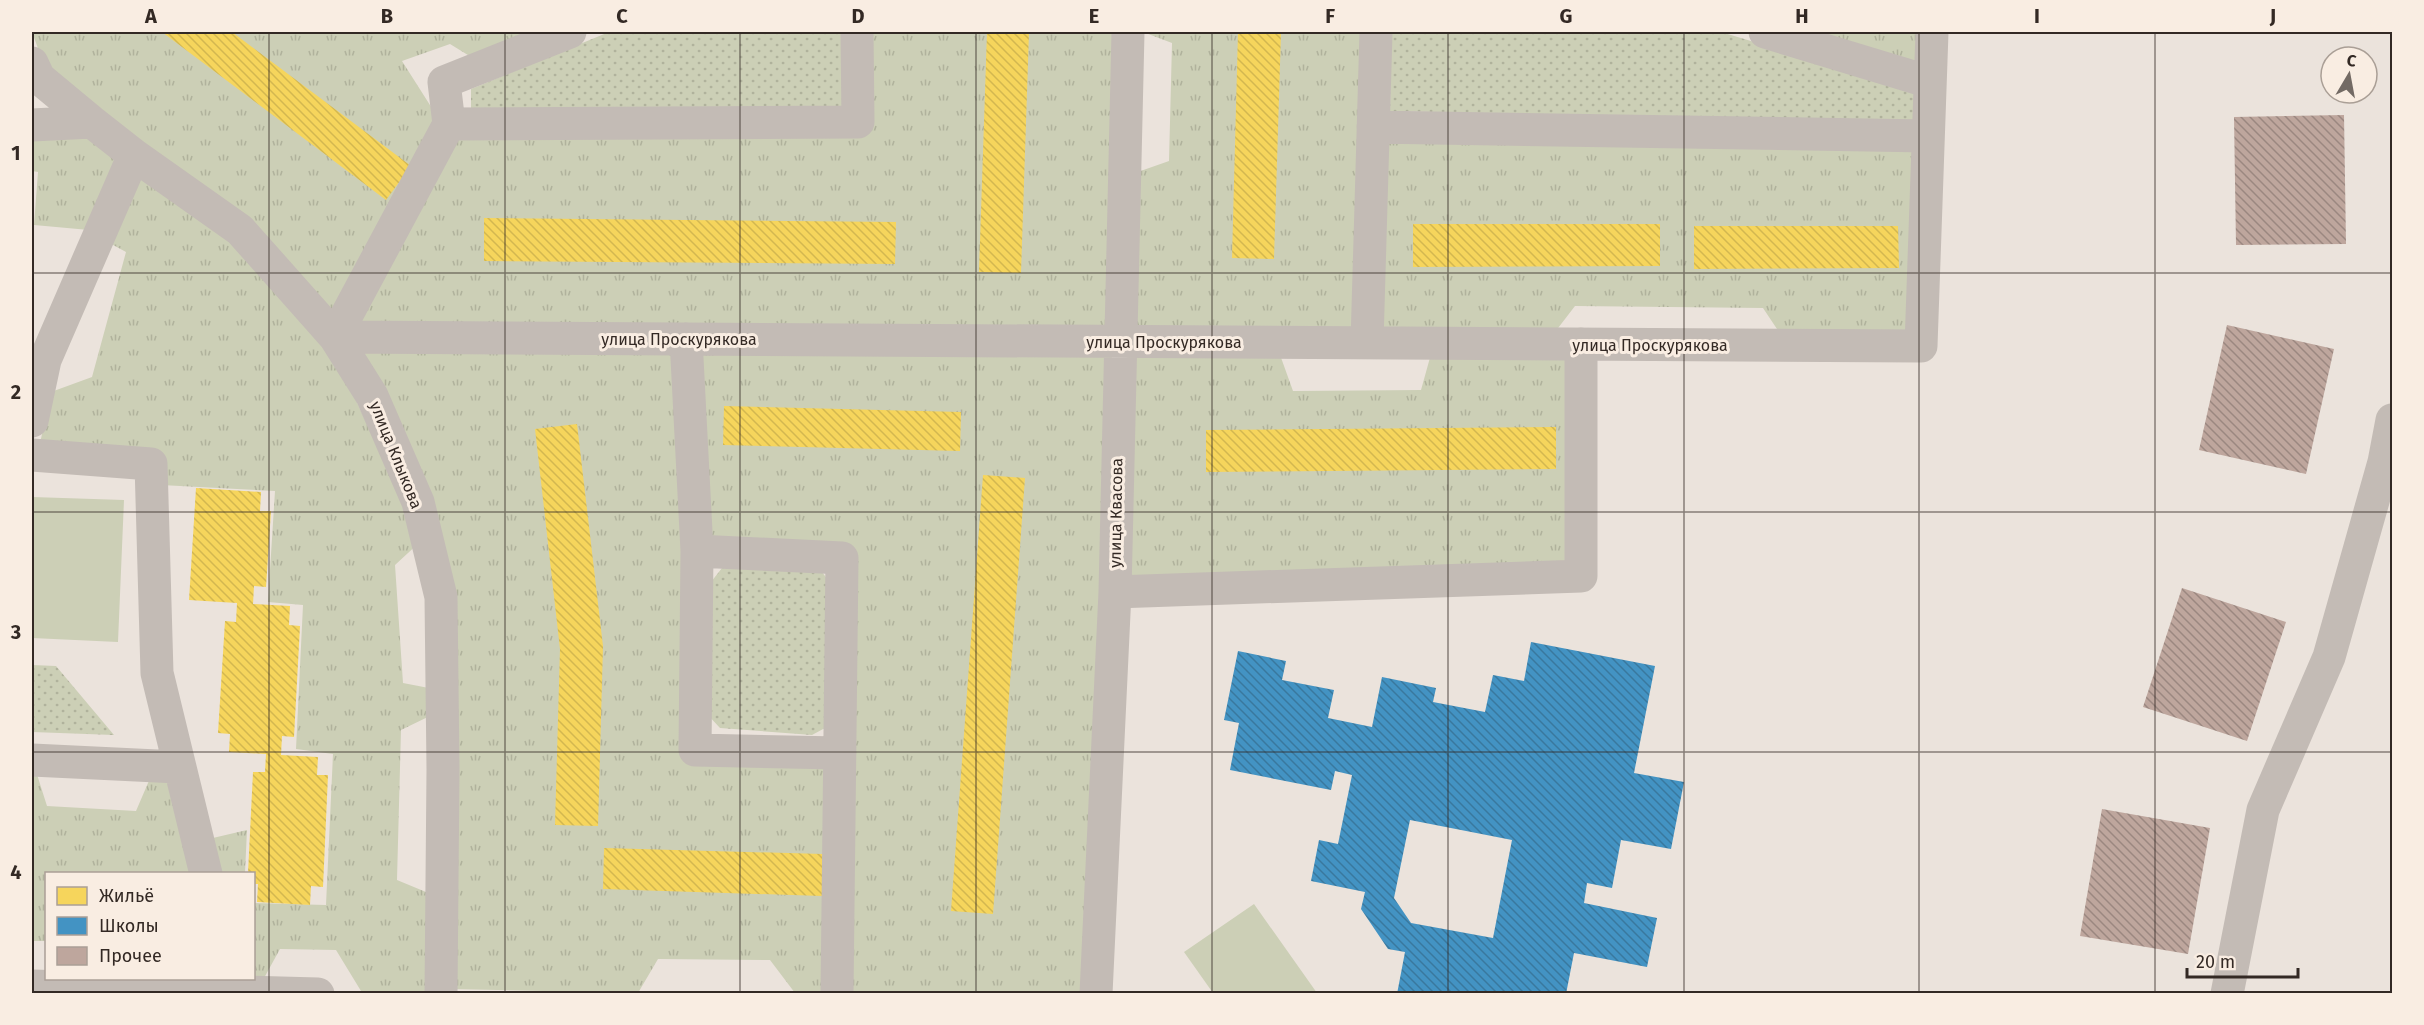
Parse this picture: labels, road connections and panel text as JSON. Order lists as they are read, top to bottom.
{
  "streets": {
    "street": ["улица Проскурякова", "улица Клыкова", "улица Квасова"]
  },
  "crossings": [
    ["улица Проскурякова", "улица Клыкова"],
    ["улица Проскурякова", "улица Квасова"]
  ],
  "legend": ["Жильё", "Школы", "Прочее"],
  "scale_bar": "20 m",
  "north": "top",
  "grid": {
    "columns": [
      "A",
      "B",
      "C",
      "D",
      "E",
      "F",
      "G",
      "H",
      "I",
      "J"
    ],
    "rows": [
      "1",
      "2",
      "3",
      "4"
    ]
  }
}
